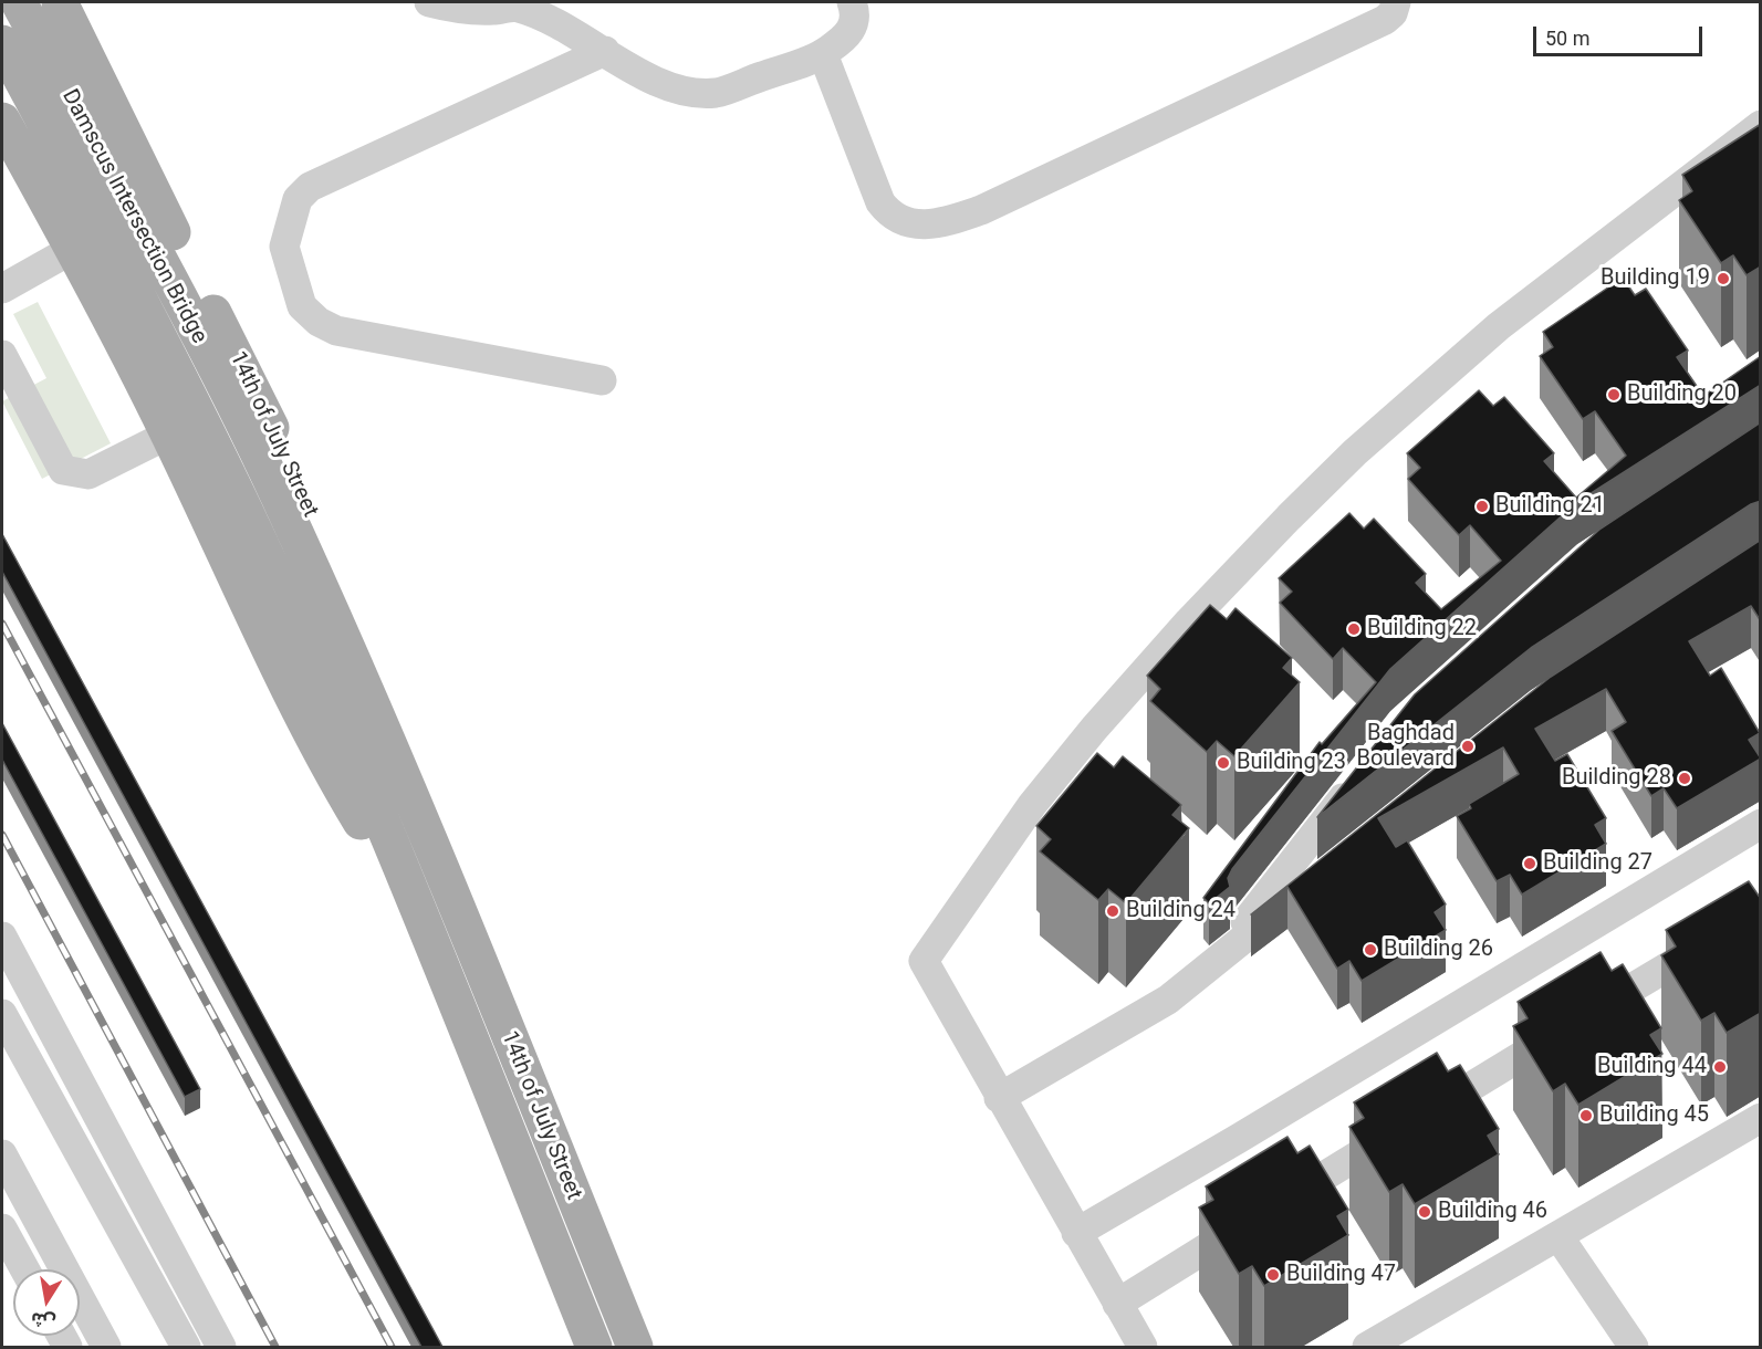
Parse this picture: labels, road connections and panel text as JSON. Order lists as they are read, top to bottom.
{
  "streets": {
    "main road": ["Damscus Intersection Bridge", "14th of July Street"]
  },
  "crossings": [
    ["Damscus Intersection Bridge", "14th of July Street"]
  ],
  "places": [
    "Building 19",
    "Building 20",
    "Building 21",
    "Building 22",
    "Baghdad Boulevard",
    "Building 23",
    "Building 28",
    "Building 27",
    "Building 24",
    "Building 26",
    "Building 44",
    "Building 45",
    "Building 46",
    "Building 47"
  ],
  "scale_bar": "50 m",
  "north": "bottom"
}
